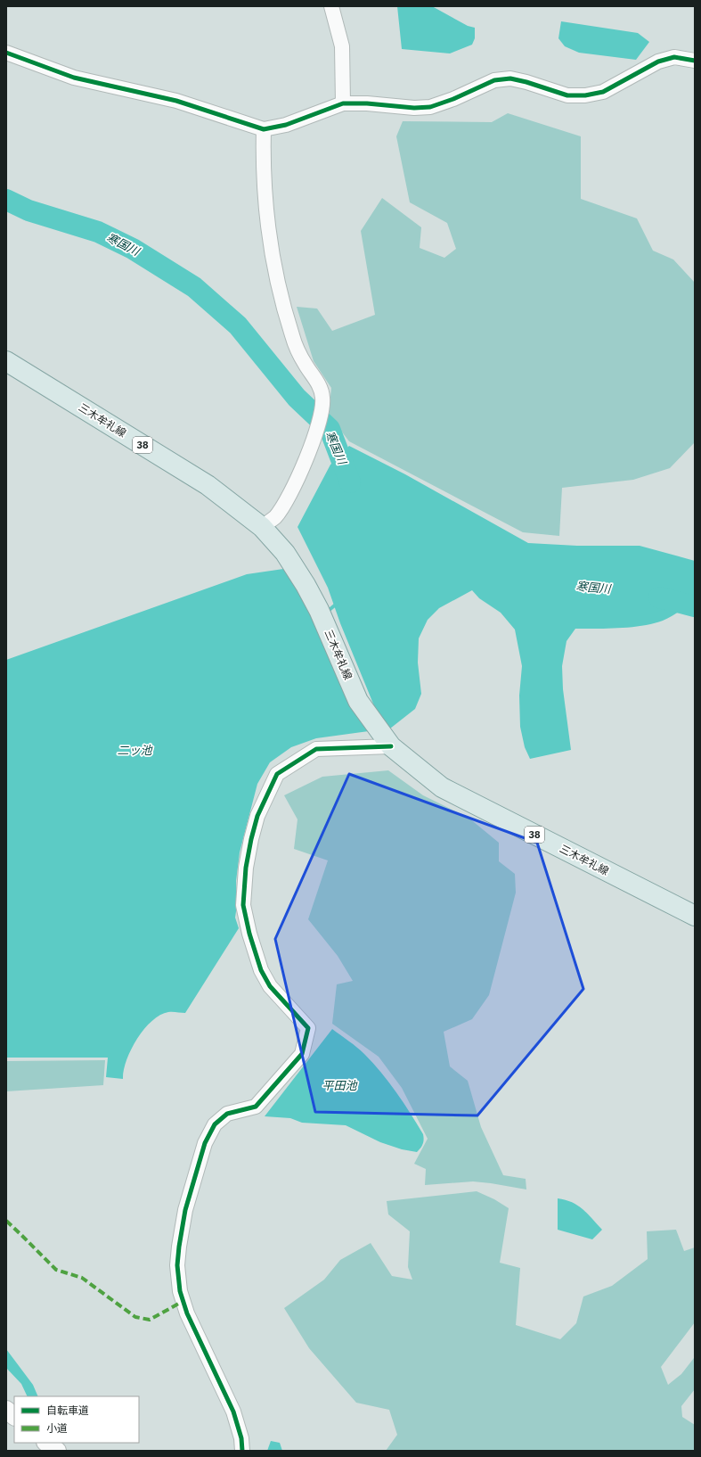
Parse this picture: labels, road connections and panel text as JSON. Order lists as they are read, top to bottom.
{
  "streets": {
    "main road": ["三木牟礼線", "38"]
  },
  "water": ["寒国川", "二ッ池", "平田池"],
  "legend": ["自転車道", "小道"]
}
